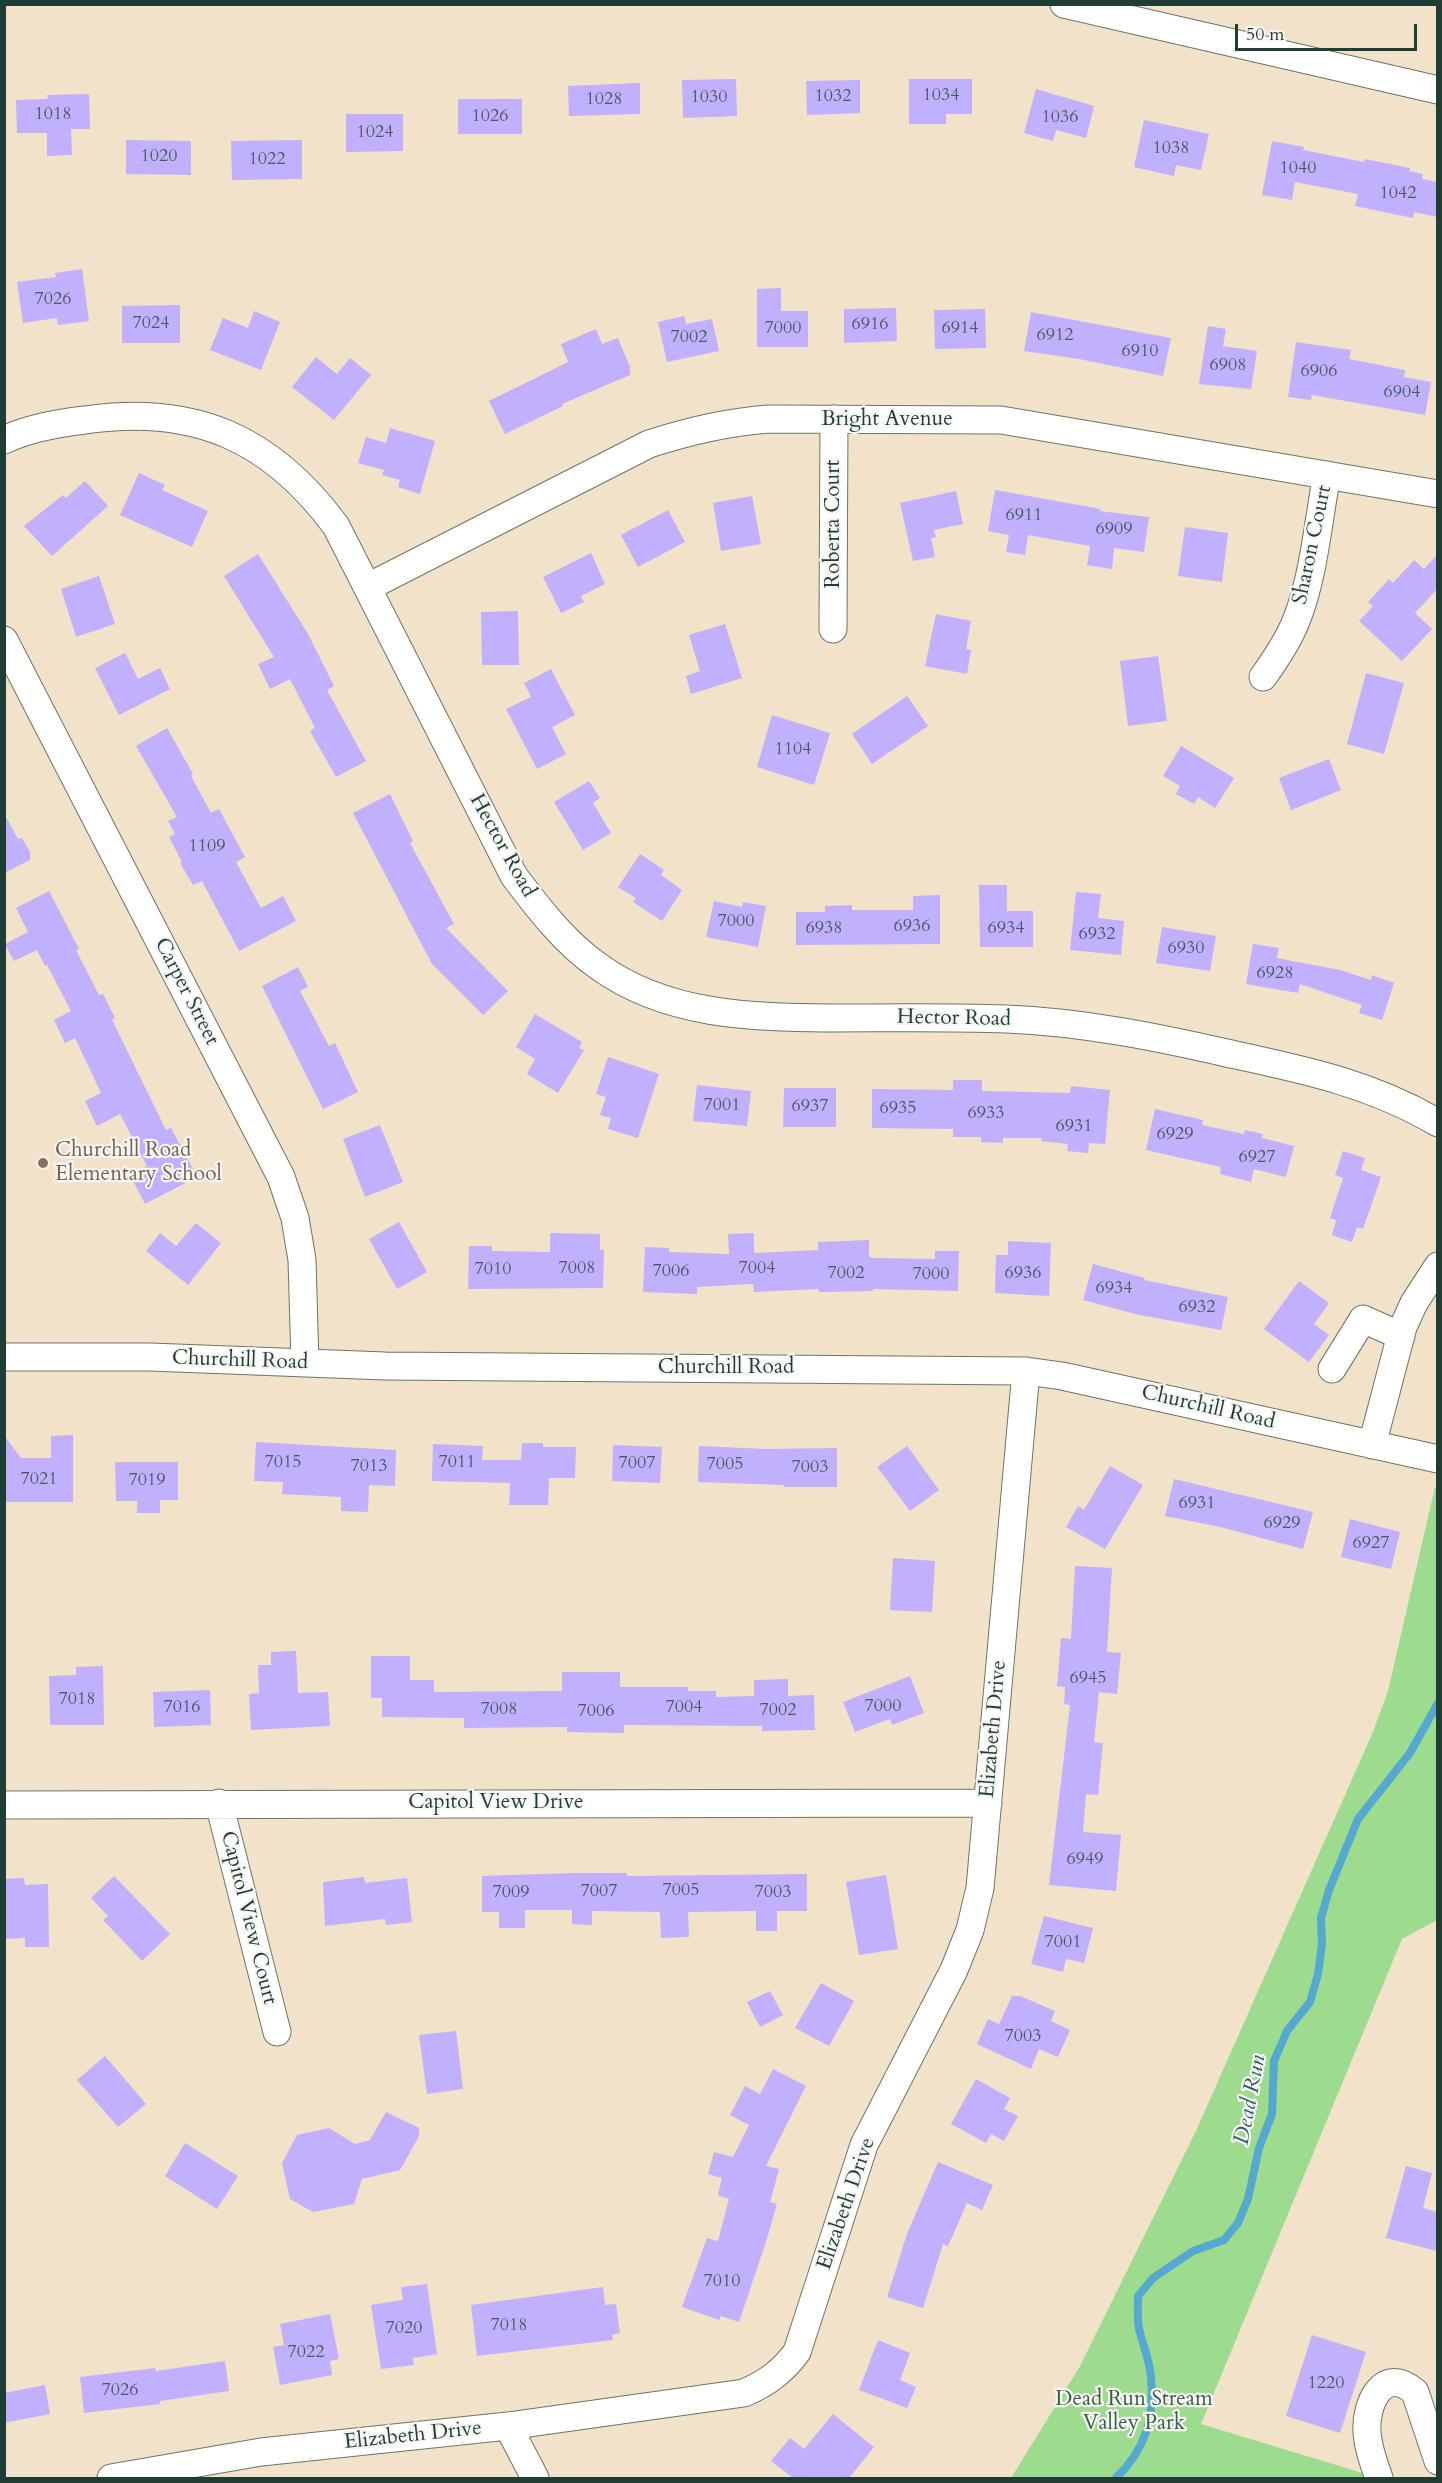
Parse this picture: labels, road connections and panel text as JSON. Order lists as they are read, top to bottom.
{
  "streets": {
    "street": [
      "Bright Avenue",
      "Roberta Court",
      "Sharon Court",
      "Hector Road",
      "Carper Street",
      "Churchill Road",
      "Elizabeth Drive",
      "Capitol View Drive",
      "Capitol View Court"
    ]
  },
  "crossings": [
    ["Bright Avenue", "Roberta Court"],
    ["Bright Avenue", "Sharon Court"],
    ["Bright Avenue", "Hector Road"],
    ["Carper Street", "Churchill Road"],
    ["Churchill Road", "Elizabeth Drive"],
    ["Elizabeth Drive", "Capitol View Drive"],
    ["Capitol View Drive", "Capitol View Court"]
  ],
  "water": ["Dead Run"],
  "parks": ["Dead Run Stream Valley Park"],
  "places": ["Churchill Road Elementary School"],
  "house_numbers": [
    "1034",
    "1032",
    "1030",
    "1028",
    "1018",
    "1026",
    "1036",
    "1024",
    "1038",
    "1020",
    "1022",
    "1040",
    "1042",
    "7026",
    "7024",
    "6916",
    "7000",
    "6914",
    "6912",
    "7002",
    "6910",
    "6908",
    "6906",
    "6904",
    "6911",
    "6909",
    "1104",
    "1109",
    "7000",
    "6936",
    "6938",
    "6934",
    "6932",
    "6930",
    "6928",
    "7001",
    "6937",
    "6935",
    "6933",
    "6931",
    "6929",
    "6927",
    "7008",
    "7004",
    "7010",
    "7006",
    "7002",
    "6936",
    "7000",
    "6934",
    "6932",
    "7015",
    "7011",
    "7007",
    "7005",
    "7013",
    "7003",
    "7021",
    "7019",
    "6931",
    "6929",
    "6927",
    "6945",
    "7018",
    "7000",
    "7016",
    "7004",
    "7008",
    "7002",
    "7006",
    "6949",
    "7005",
    "7007",
    "7009",
    "7003",
    "7001",
    "7003",
    "7010",
    "7018",
    "7020",
    "7022",
    "1220",
    "7026"
  ],
  "scale_bar": "50 m"
}
